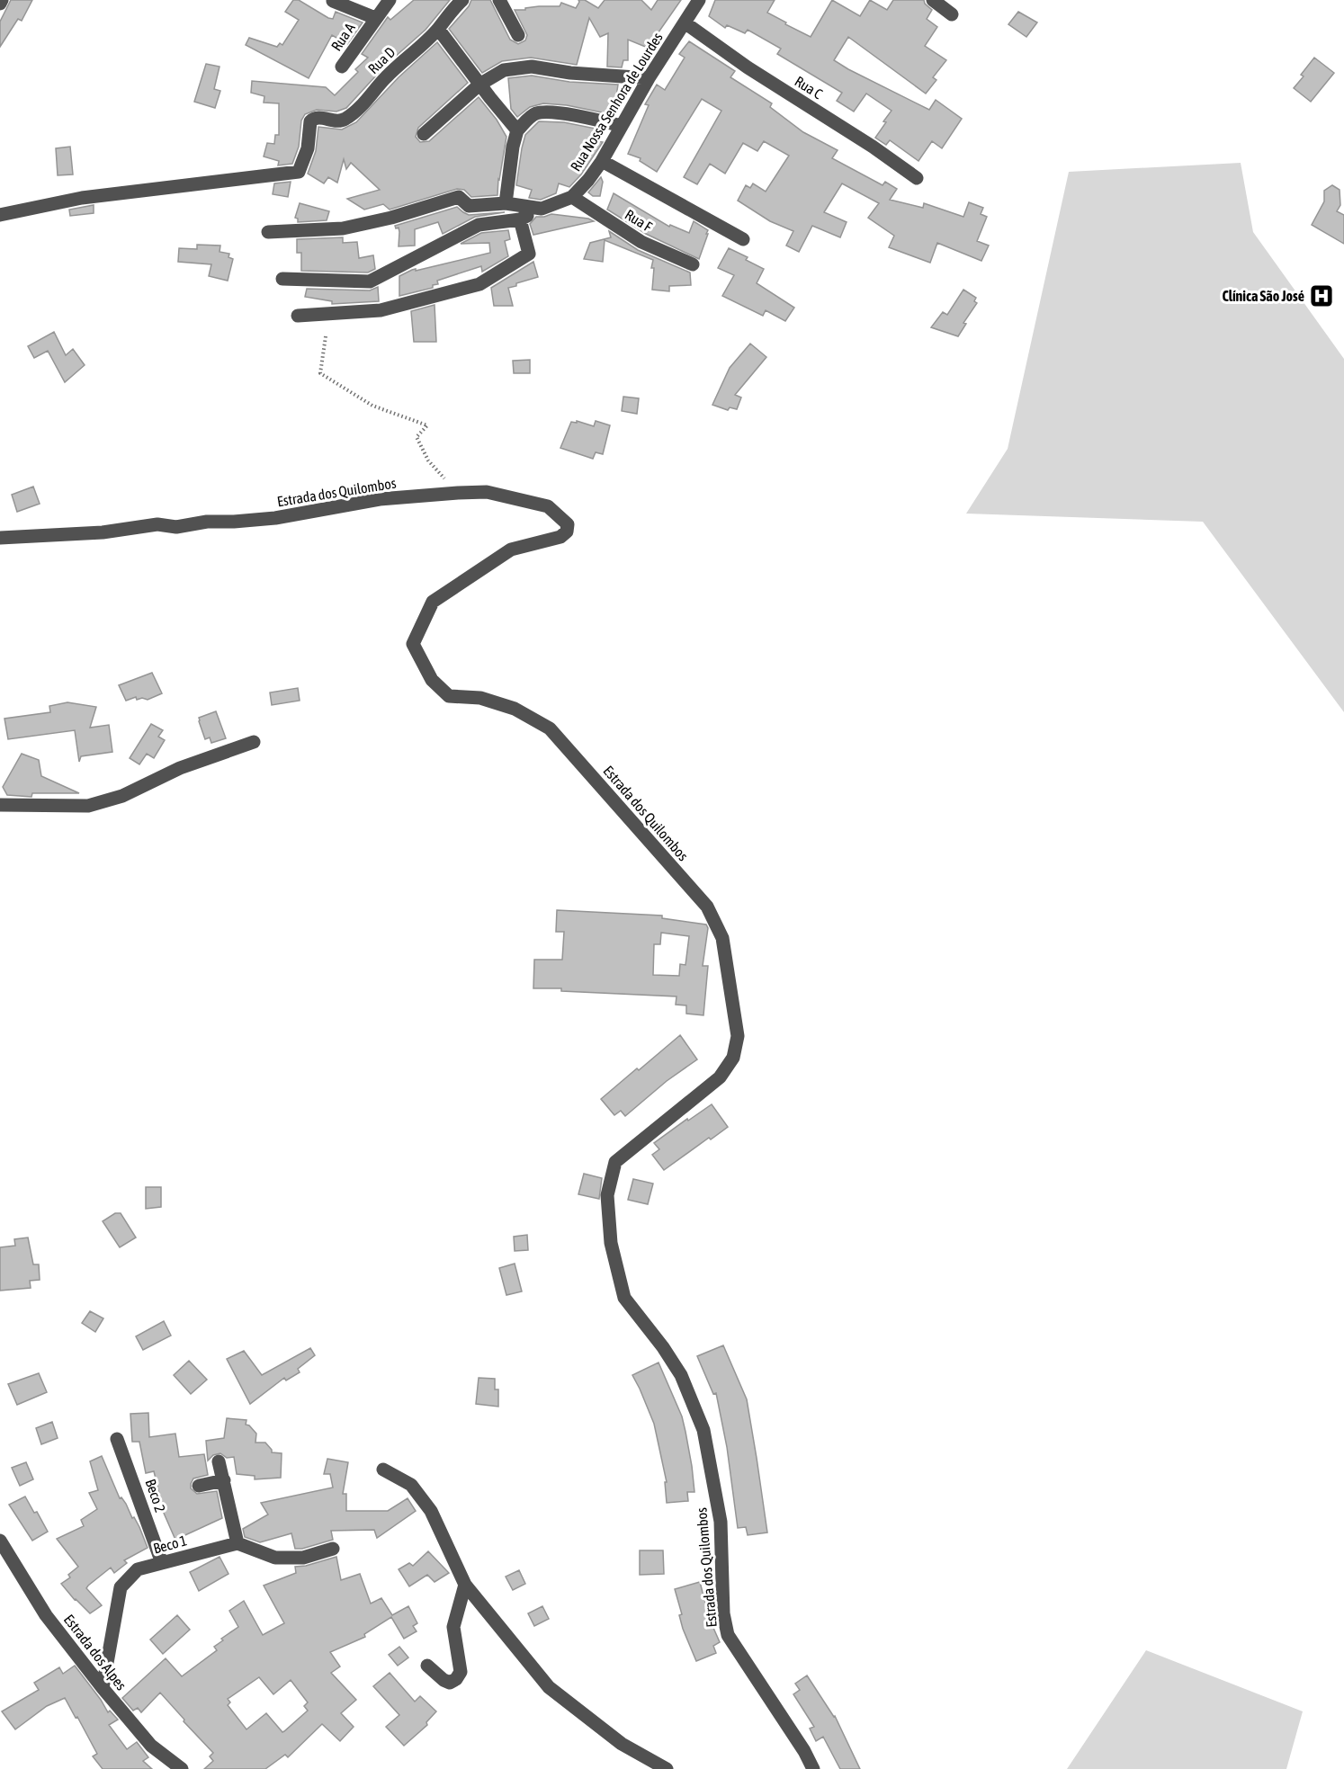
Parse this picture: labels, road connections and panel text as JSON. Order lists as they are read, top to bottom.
{
  "streets": {
    "street": [
      "Rua A",
      "Rua D",
      "Rua C",
      "Rua Nossa Senhora de Lourdes",
      "Rua F",
      "Estrada dos Quilombos",
      "Beco 2",
      "Beco 1",
      "Estrada dos Alpes"
    ]
  },
  "crossings": [
    ["Rua C", "Rua Nossa Senhora de Lourdes"],
    ["Rua Nossa Senhora de Lourdes", "Rua F"],
    ["Beco 2", "Beco 1"],
    ["Beco 1", "Estrada dos Alpes"]
  ],
  "places": {
    "hospital": ["Clínica São José"]
  }
}
